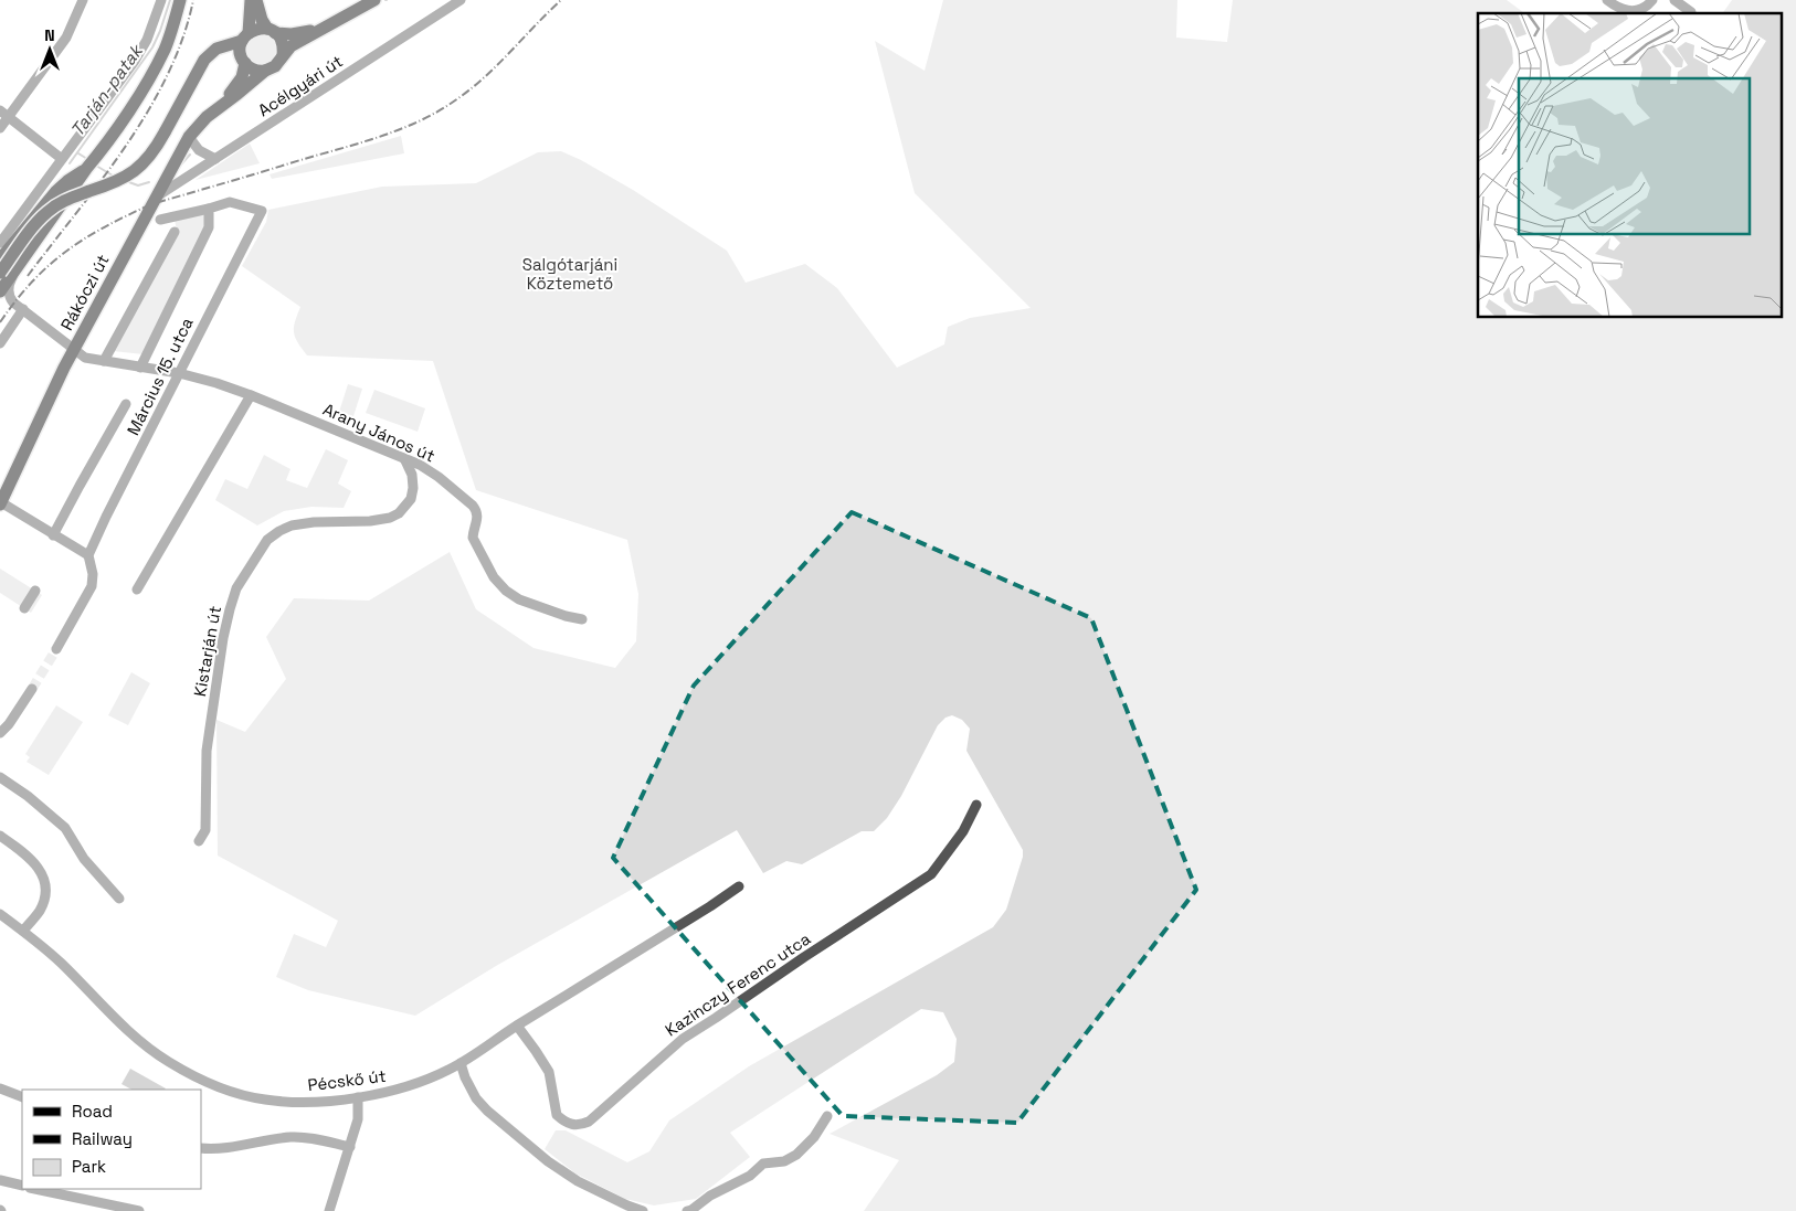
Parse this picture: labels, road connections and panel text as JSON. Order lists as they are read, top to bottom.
{
  "streets": {
    "main road": ["Rákóczi út"],
    "street": [
      "Acélgyári út",
      "Március 15. utca",
      "Arany János út",
      "Kistarján út",
      "Kazinczy Ferenc utca",
      "Pécskő út"
    ]
  },
  "crossings": [
    ["Acélgyári út", "Rákóczi út"],
    ["Rákóczi út", "Arany János út"],
    ["Március 15. utca", "Arany János út"],
    ["Arany János út", "Kistarján út"],
    ["Kazinczy Ferenc utca", "Pécskő út"]
  ],
  "water": ["Tarján-patak"],
  "parks": ["Salgótarjáni Köztemető"],
  "legend": ["Road", "Railway", "Park"],
  "north": "top"
}
